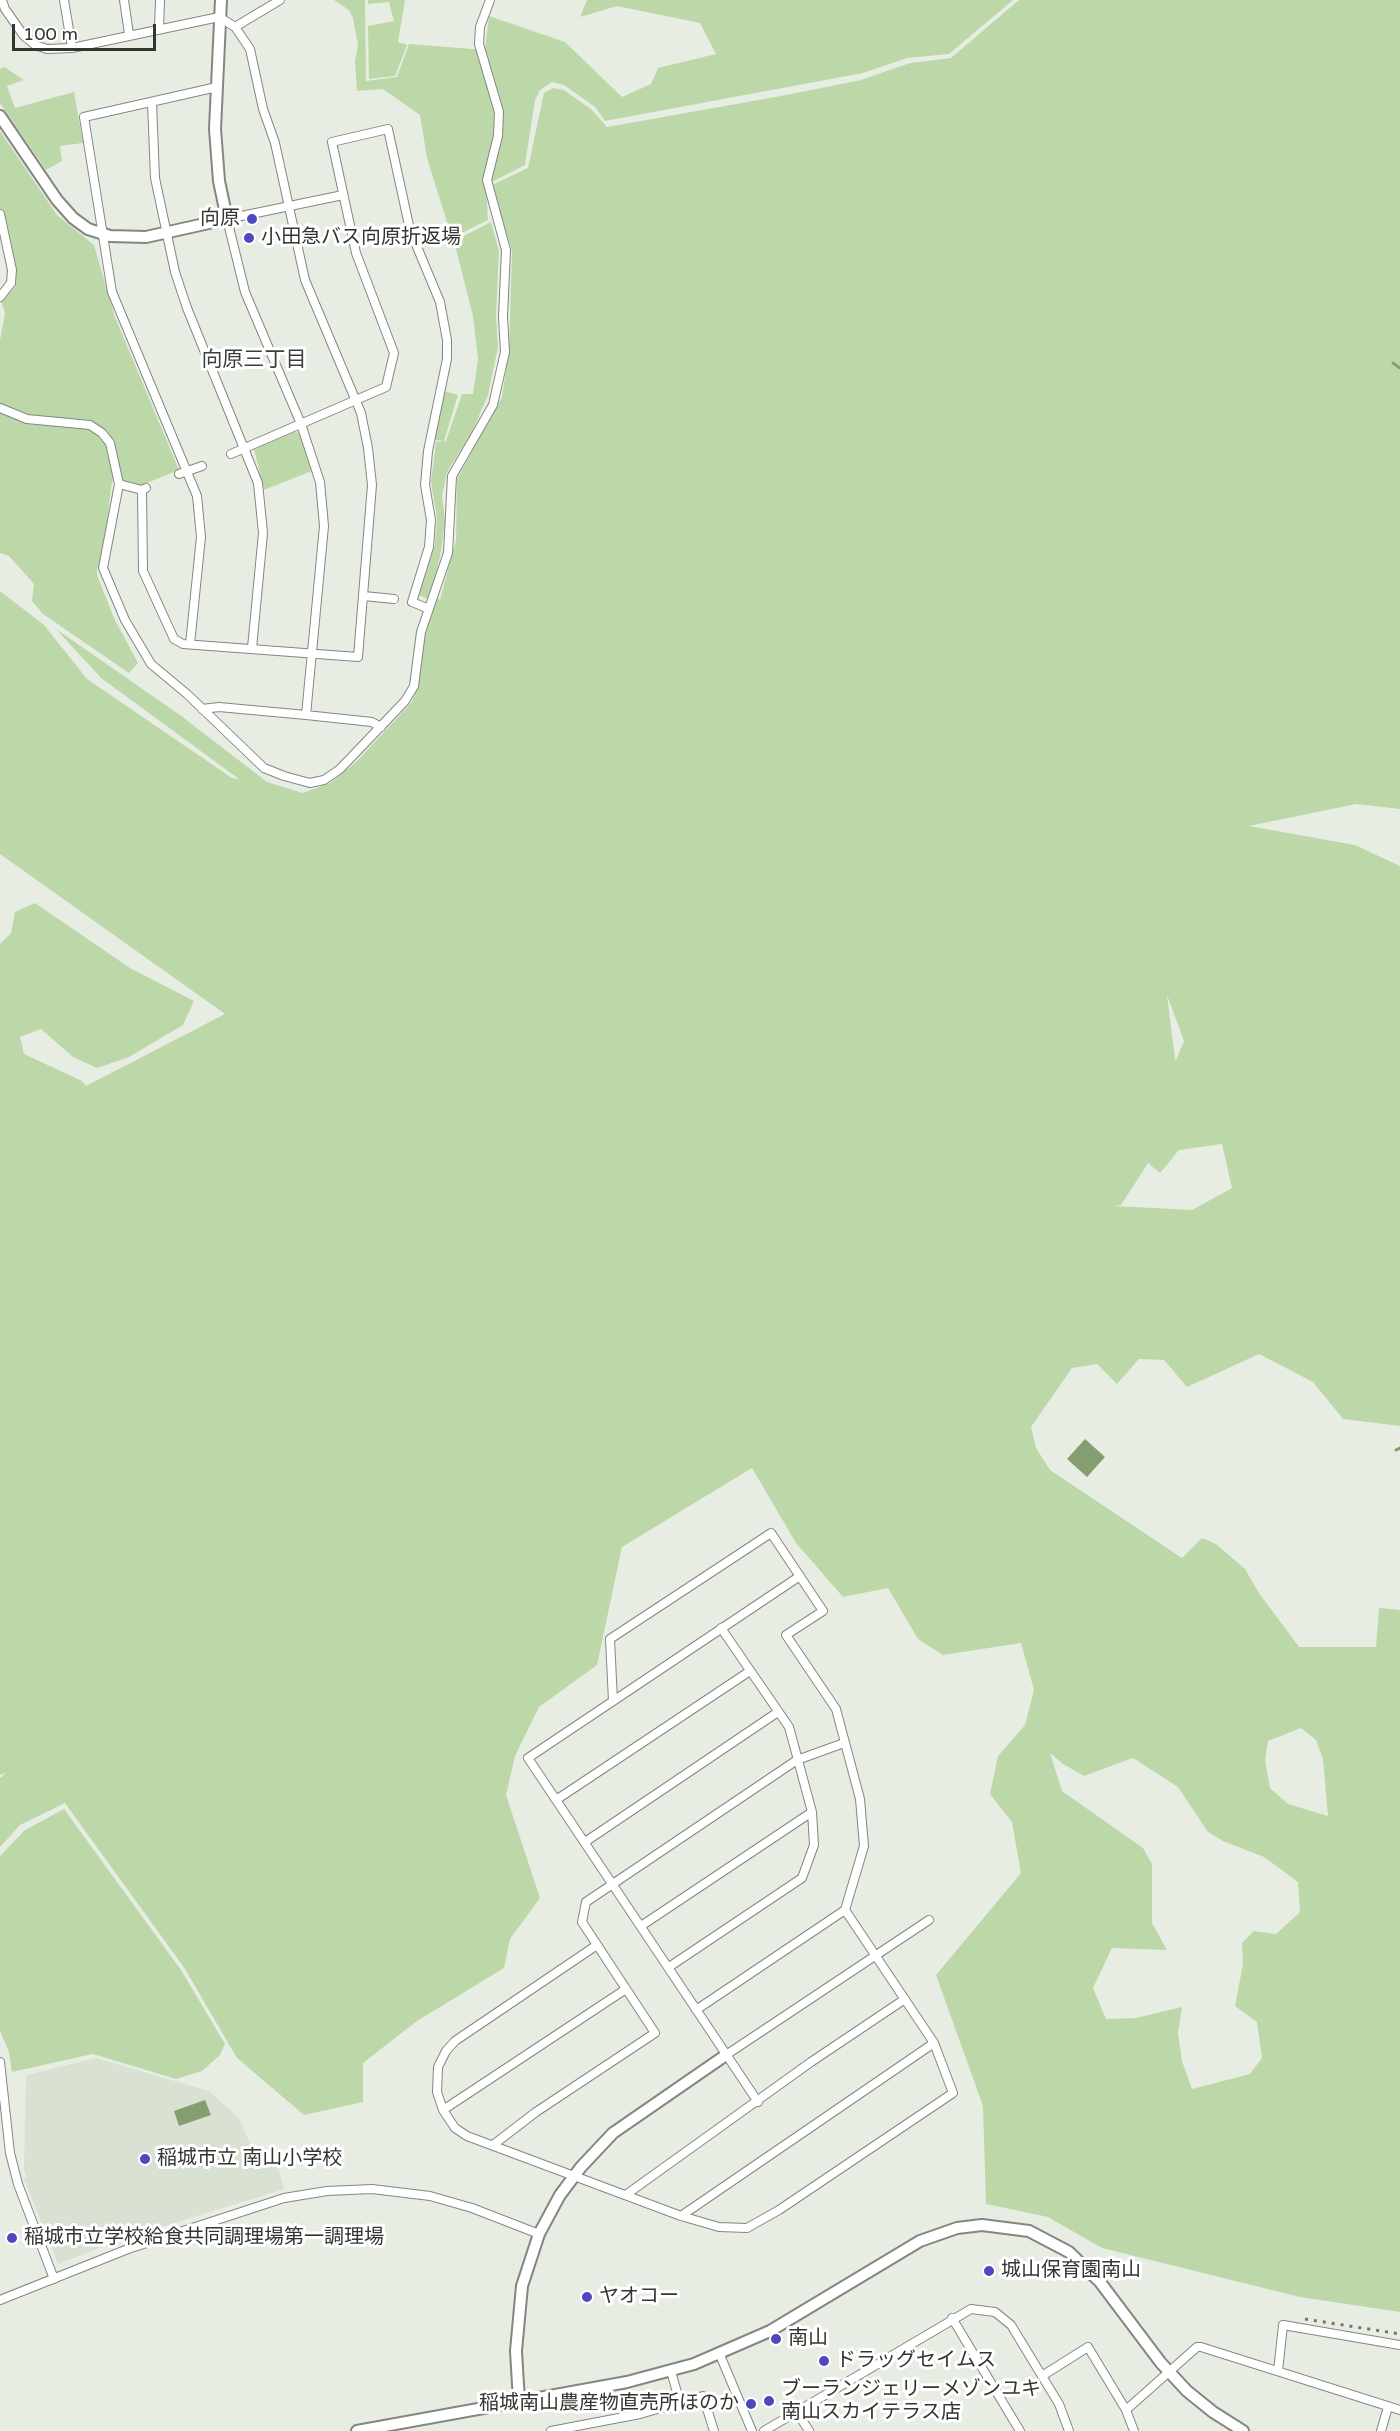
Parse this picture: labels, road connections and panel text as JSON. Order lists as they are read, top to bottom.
{
  "districts": ["向原三丁目"],
  "places": [
    "向原",
    "小田急バス向原折返場",
    "稲城市立 南山小学校",
    "稲城市立学校給食共同調理場第一調理場",
    "城山保育園南山",
    "ヤオコー",
    "南山",
    "ドラッグセイムス",
    "ブーランジェリーメゾンユキ 南山スカイテラス店",
    "稲城南山農産物直売所ほのか"
  ],
  "scale_bar": "100 m"
}
